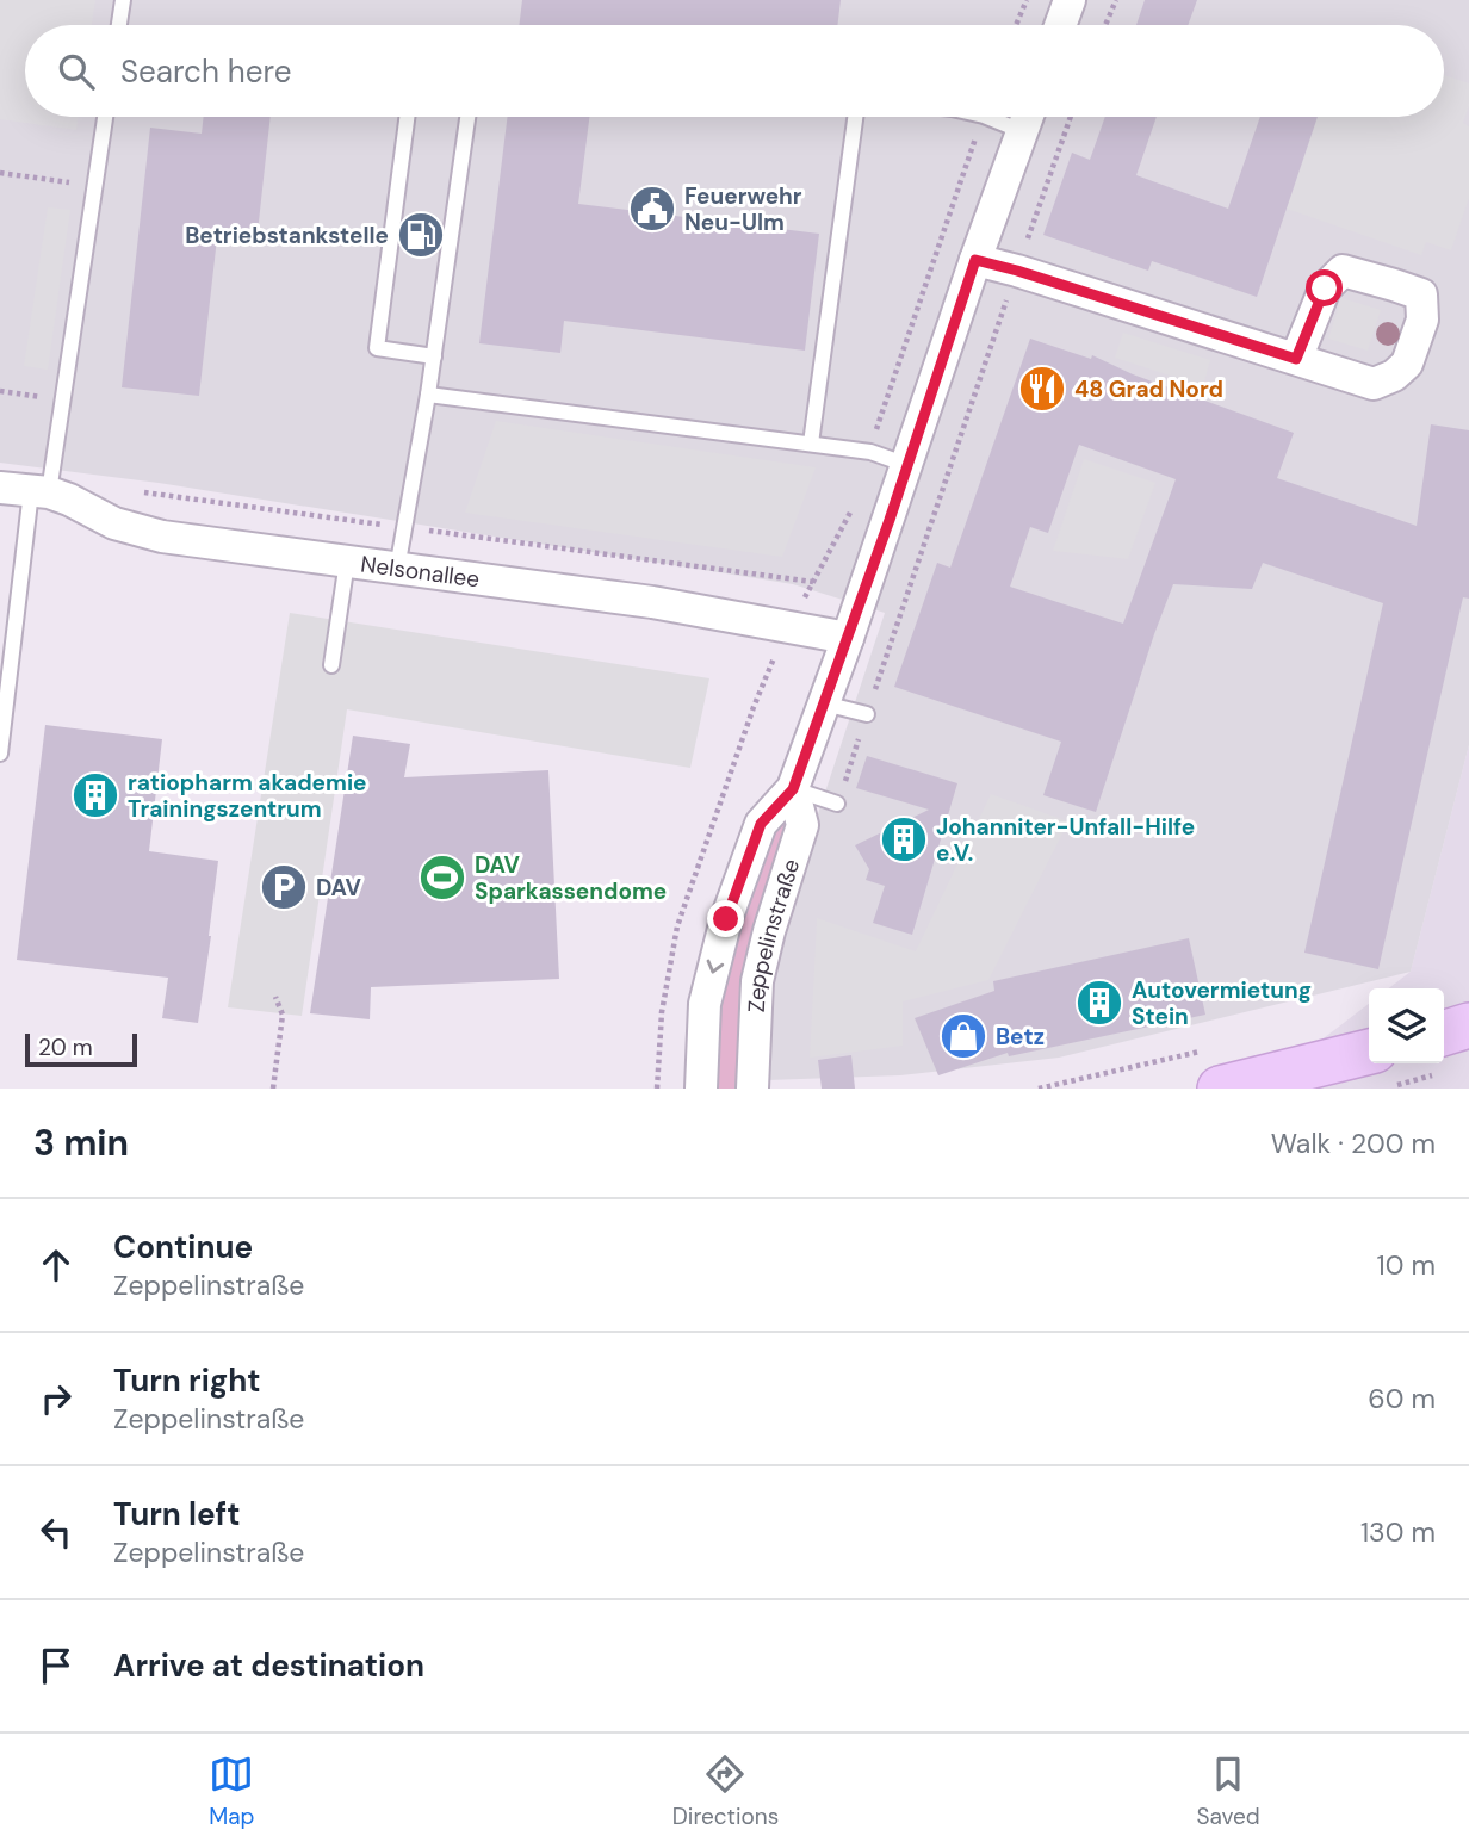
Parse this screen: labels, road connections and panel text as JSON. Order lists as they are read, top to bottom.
{
  "streets": {
    "street": ["Nelsonallee", "Zeppelinstraße"]
  },
  "crossings": [
    ["Nelsonallee", "Zeppelinstraße"]
  ],
  "places": {
    "public building": ["Feuerwehr Neu-Ulm"],
    "fuel station": ["Betriebstankstelle"],
    "restaurant": ["48 Grad Nord"],
    "building": ["ratiopharm akademie Trainingszentrum", "Johanniter-Unfall-Hilfe e.V.", "Autovermietung Stein"],
    "sports": ["DAV Sparkassendome"],
    "parking": ["DAV"],
    "shop": ["Betz"]
  },
  "scale_bar": "20 m",
  "page": {
    "search": "Search here",
    "scale": "20 m",
    "heading": ["3 min", "Walk · 200 m"],
    "list": [
      ["Continue", "Zeppelinstraße", "10 m"],
      ["Turn right", "Zeppelinstraße", "60 m"],
      ["Turn left", "Zeppelinstraße", "130 m"],
      "Arrive at destination"
    ],
    "nav": ["Map", "Directions", "Saved"]
  }
}
